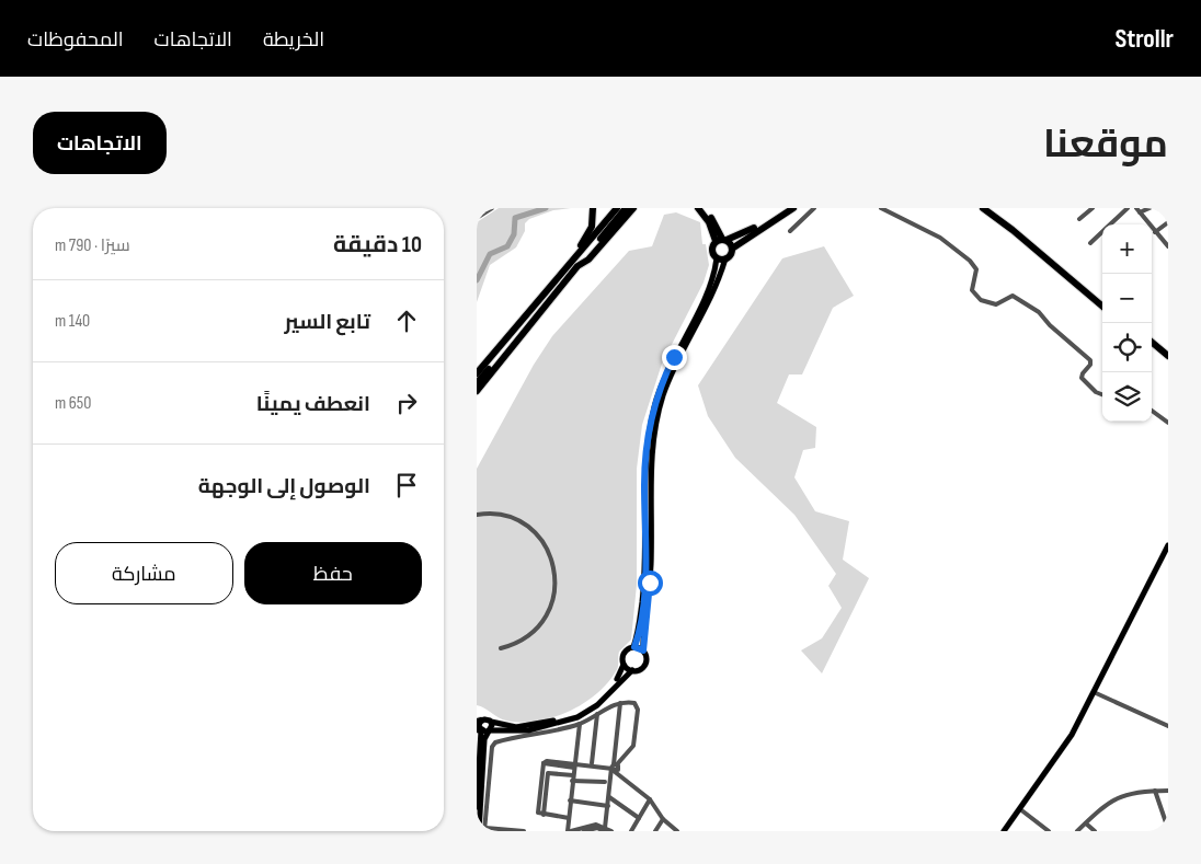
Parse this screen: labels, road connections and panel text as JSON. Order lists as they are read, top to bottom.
{
  "page": {
    "header": "Strollr",
    "nav": ["الخريطة", "الاتجاهات", "المحفوظات"],
    "title": "موقعنا",
    "buttons": [
      "الاتجاهات",
      ["حفظ", "مشاركة"]
    ],
    "heading": ["10 دقيقة", "سيرًا · 790 m"],
    "map_buttons": ["+", "−"],
    "list": [
      ["تابع السير", "140 m"],
      ["انعطف يمينًا", "650 m"],
      "الوصول إلى الوجهة"
    ]
  }
}
